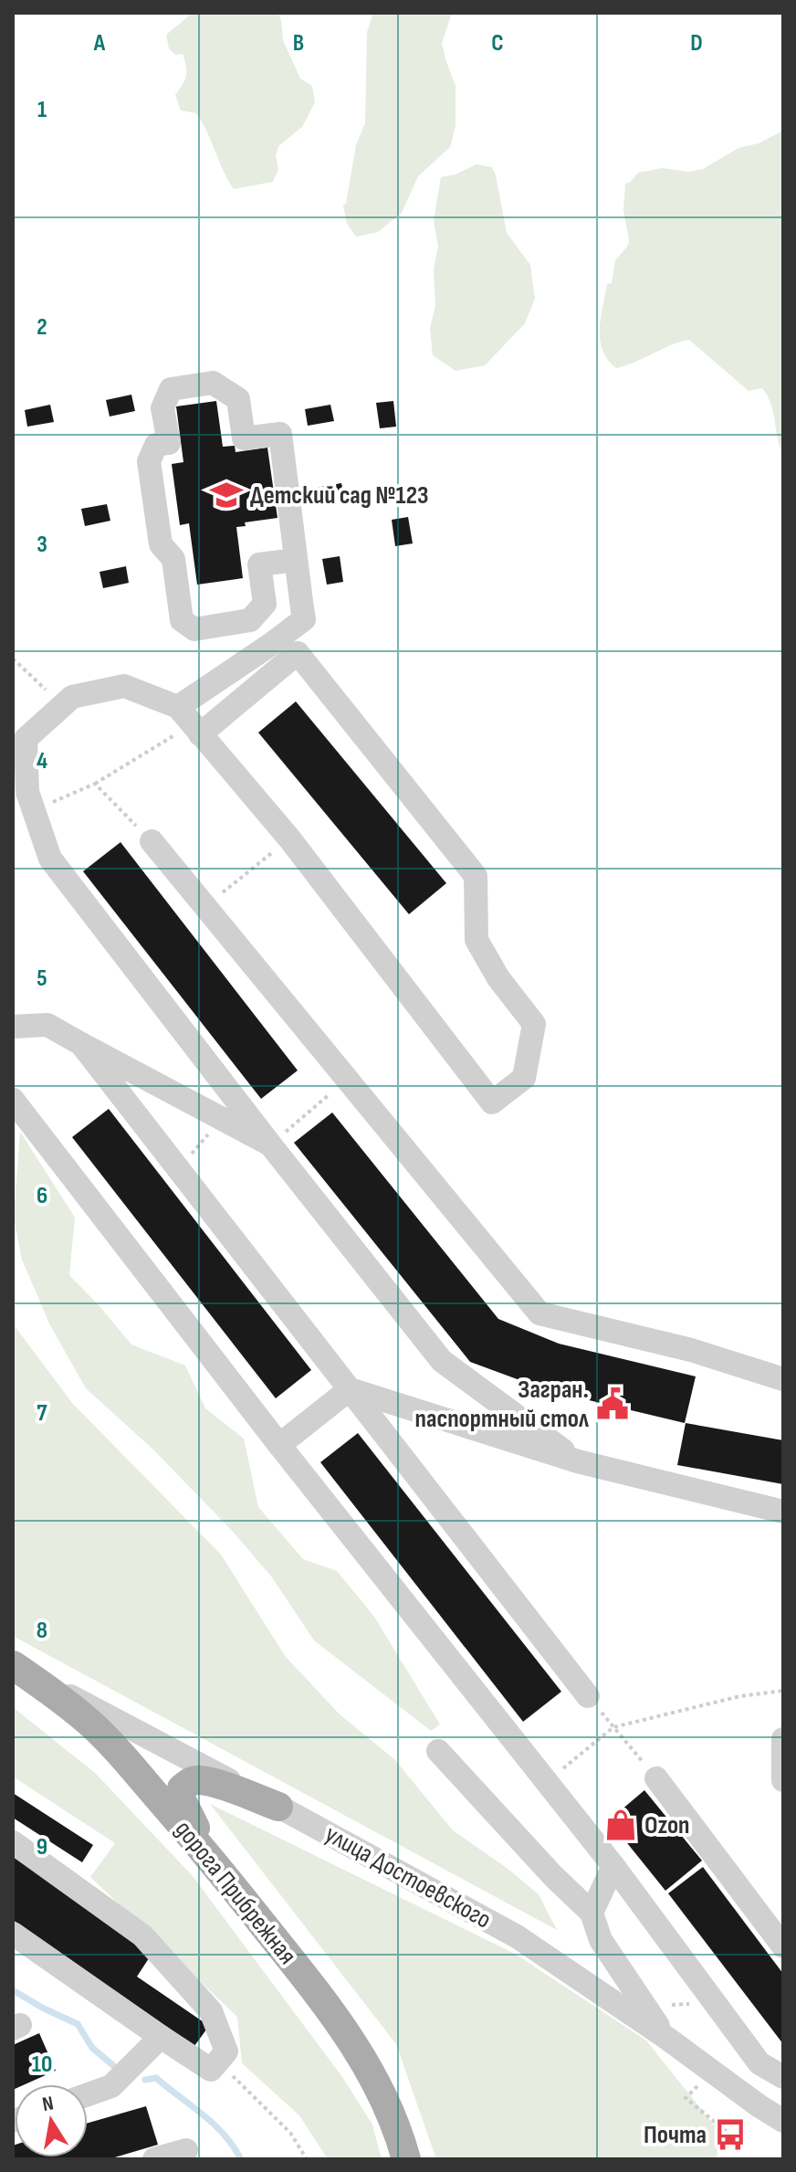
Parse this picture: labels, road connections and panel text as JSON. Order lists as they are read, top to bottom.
{
  "streets": {
    "main road": ["дорога Прибрежная"],
    "street": ["улица Достоевского"]
  },
  "crossings": [
    ["улица Достоевского", "дорога Прибрежная"]
  ],
  "places": {
    "school or university": ["Детский сад №123"],
    "public building": ["Загран. паспортный стол"],
    "shop": ["Ozon"],
    "bus stop": ["Почта"]
  },
  "north": "top",
  "grid": {
    "columns": [
      "A",
      "B",
      "C",
      "D"
    ],
    "rows": [
      "1",
      "2",
      "3",
      "4",
      "5",
      "6",
      "7",
      "8",
      "9",
      "10"
    ]
  }
}
